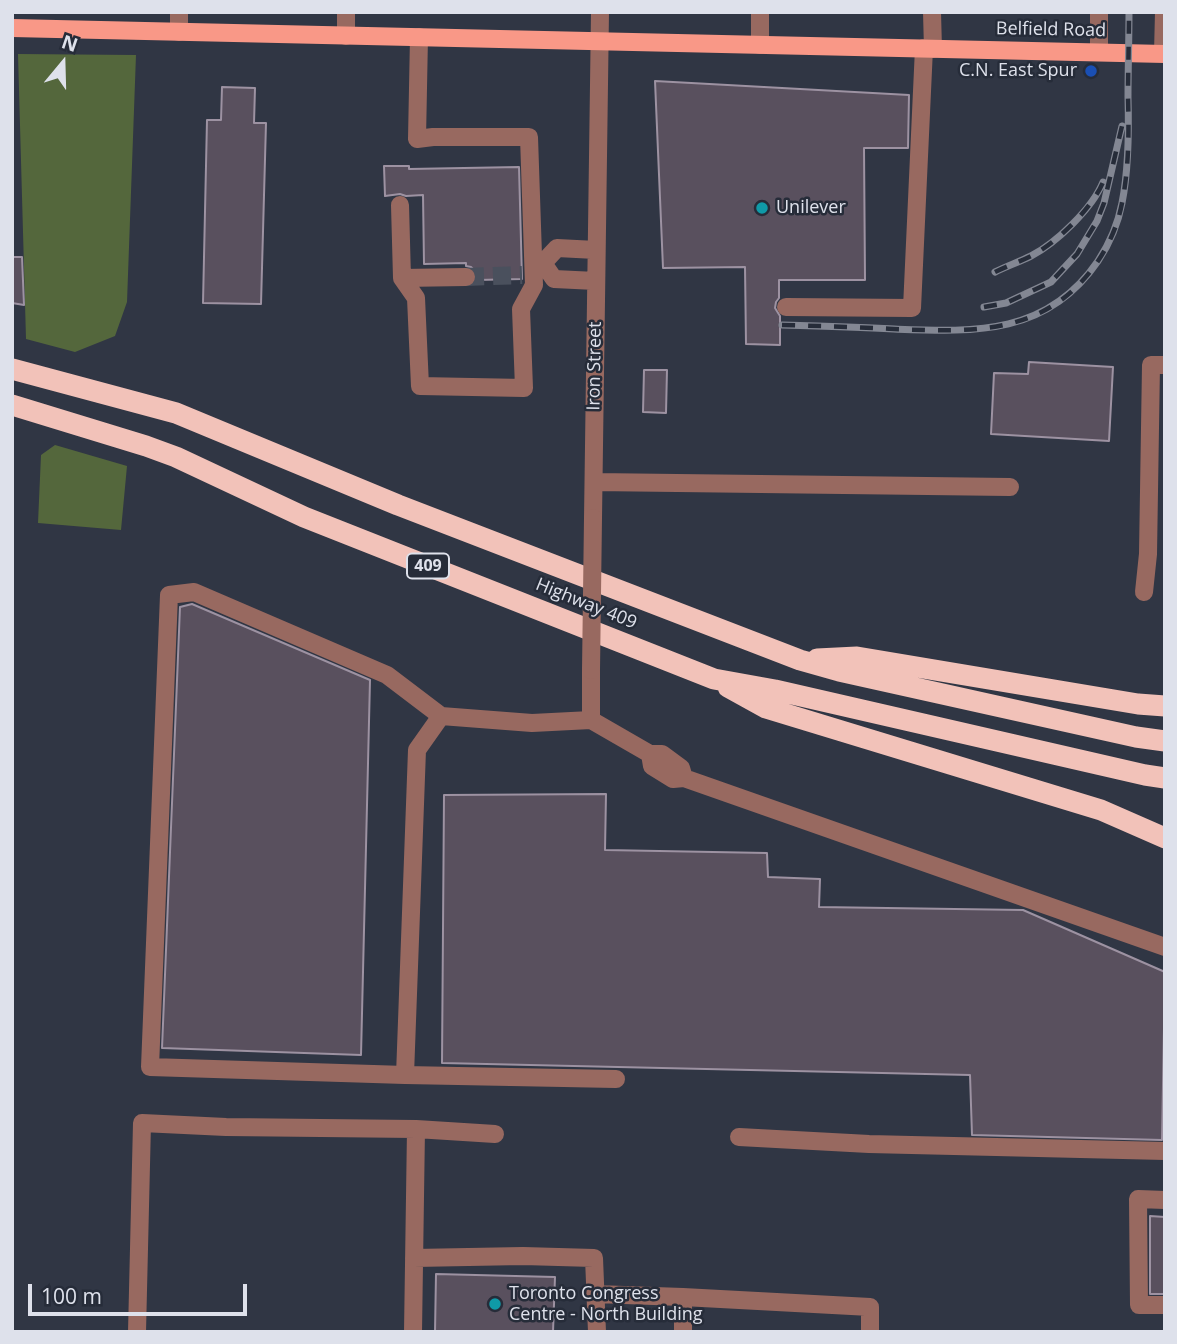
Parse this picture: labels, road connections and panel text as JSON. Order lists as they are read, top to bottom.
{
  "streets": {
    "highway": ["409", "Highway 409"],
    "main road": ["Belfield Road"],
    "street": ["Iron Street"]
  },
  "crossings": [
    ["Belfield Road", "Iron Street"]
  ],
  "places": ["C.N. East Spur", "Unilever", "Toronto Congress Centre - North Building"],
  "scale_bar": "100 m",
  "north": "top"
}
